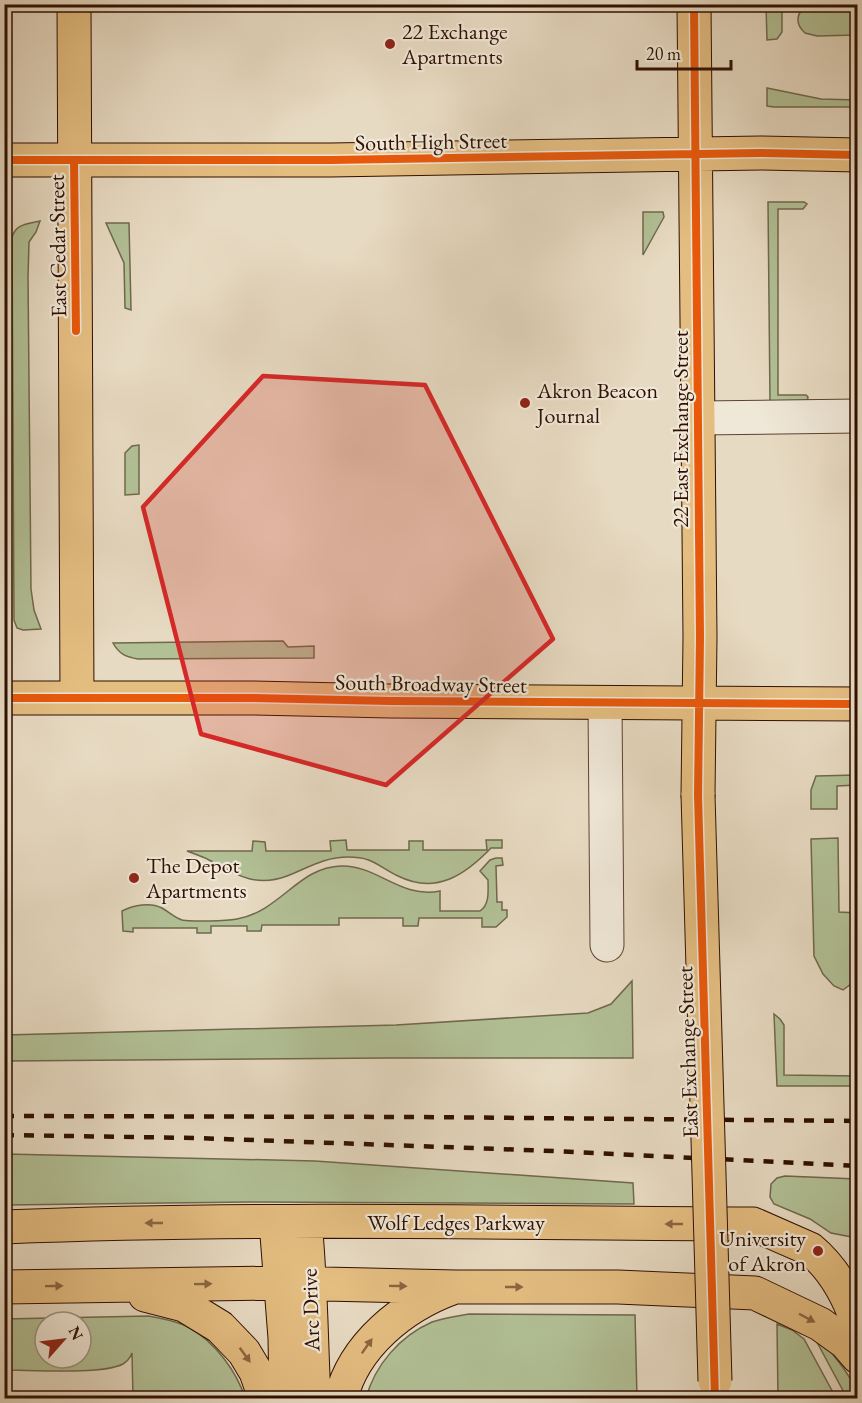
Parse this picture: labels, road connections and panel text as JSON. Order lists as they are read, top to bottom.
{
  "streets": {
    "main road": [
      "South High Street",
      "East Cedar Street",
      "22 East Exchange Street",
      "South Broadway Street",
      "East Exchange Street",
      "Wolf Ledges Parkway",
      "Arc Drive"
    ]
  },
  "crossings": [
    ["South High Street", "East Cedar Street"],
    ["South High Street", "22 East Exchange Street"],
    ["East Cedar Street", "South Broadway Street"],
    ["22 East Exchange Street", "South Broadway Street"],
    ["22 East Exchange Street", "East Exchange Street"],
    ["South Broadway Street", "East Exchange Street"],
    ["Wolf Ledges Parkway", "Arc Drive"]
  ],
  "places": [
    "22 Exchange Apartments",
    "Akron Beacon Journal",
    "The Depot Apartments",
    "University of Akron"
  ],
  "scale_bar": "20 m",
  "north": "top right"
}
